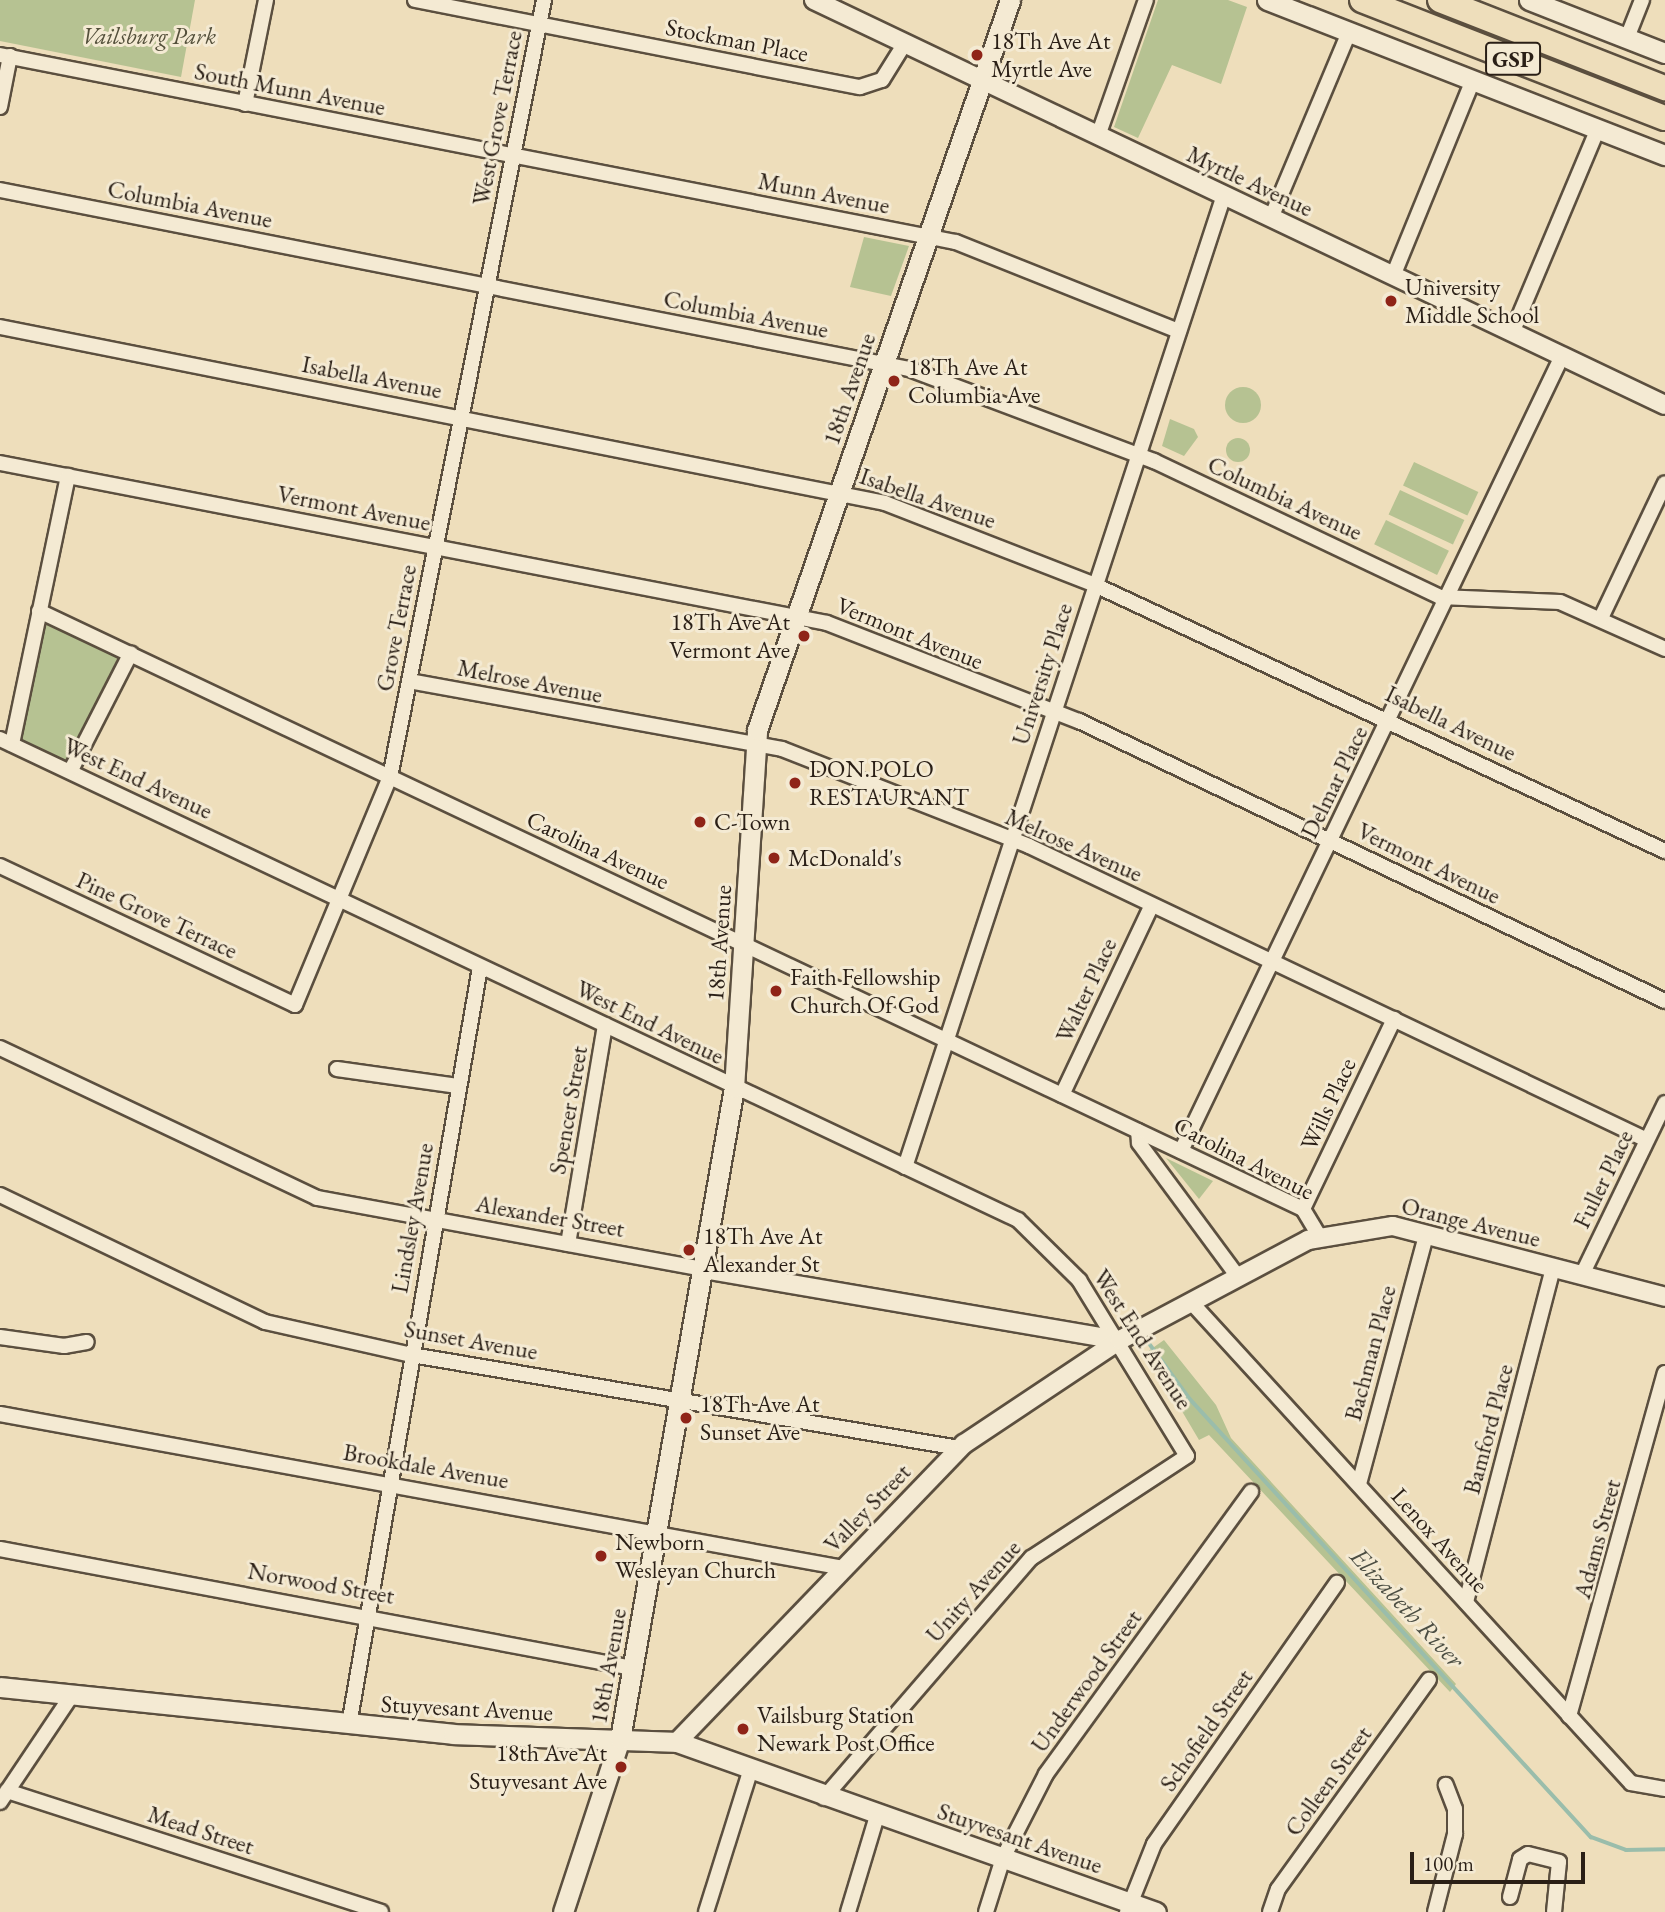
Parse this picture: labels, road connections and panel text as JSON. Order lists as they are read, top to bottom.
{
  "streets": {
    "highway": ["GSP"],
    "main road": ["18th Avenue", "Stuyvesant Avenue"],
    "street": [
      "Stockman Place",
      "South Munn Avenue",
      "West Grove Terrace",
      "Myrtle Avenue",
      "Munn Avenue",
      "Columbia Avenue",
      "Isabella Avenue",
      "Vermont Avenue",
      "Grove Terrace",
      "University Place",
      "Melrose Avenue",
      "West End Avenue",
      "Delmar Place",
      "Carolina Avenue",
      "Pine Grove Terrace",
      "Walter Place",
      "Wills Place",
      "Spencer Street",
      "Fuller Place",
      "Alexander Street",
      "Lindsley Avenue",
      "Orange Avenue",
      "Sunset Avenue",
      "Bachman Place",
      "Bamford Place",
      "Brookdale Avenue",
      "Valley Street",
      "Adams Street",
      "Lenox Avenue",
      "Norwood Street",
      "Unity Avenue",
      "Underwood Street",
      "Schofield Street",
      "Colleen Street",
      "Mead Street"
    ]
  },
  "crossings": [
    ["Stockman Place", "West Grove Terrace"],
    ["Stockman Place", "Myrtle Avenue"],
    ["South Munn Avenue", "Munn Avenue"],
    ["West Grove Terrace", "Munn Avenue"],
    ["West Grove Terrace", "Grove Terrace"],
    ["Myrtle Avenue", "18th Avenue"],
    ["Myrtle Avenue", "University Place"],
    ["Myrtle Avenue", "Delmar Place"],
    ["Munn Avenue", "18th Avenue"],
    ["Munn Avenue", "University Place"],
    ["Columbia Avenue", "18th Avenue"],
    ["Columbia Avenue", "Grove Terrace"],
    ["Columbia Avenue", "University Place"],
    ["Columbia Avenue", "Delmar Place"],
    ["Isabella Avenue", "18th Avenue"],
    ["Isabella Avenue", "Grove Terrace"],
    ["Isabella Avenue", "University Place"],
    ["Isabella Avenue", "Delmar Place"],
    ["18th Avenue", "Vermont Avenue"],
    ["18th Avenue", "Melrose Avenue"],
    ["18th Avenue", "West End Avenue"],
    ["18th Avenue", "Carolina Avenue"],
    ["18th Avenue", "Alexander Street"],
    ["18th Avenue", "Sunset Avenue"],
    ["18th Avenue", "Brookdale Avenue"],
    ["18th Avenue", "Norwood Street"],
    ["18th Avenue", "Stuyvesant Avenue"],
    ["Vermont Avenue", "Grove Terrace"],
    ["Vermont Avenue", "University Place"],
    ["Vermont Avenue", "Delmar Place"],
    ["Grove Terrace", "Melrose Avenue"],
    ["Grove Terrace", "West End Avenue"],
    ["Grove Terrace", "Carolina Avenue"],
    ["Grove Terrace", "Pine Grove Terrace"],
    ["University Place", "Melrose Avenue"],
    ["University Place", "West End Avenue"],
    ["University Place", "Carolina Avenue"],
    ["Melrose Avenue", "Delmar Place"],
    ["Melrose Avenue", "Walter Place"],
    ["Melrose Avenue", "Wills Place"],
    ["Melrose Avenue", "Fuller Place"],
    ["West End Avenue", "Spencer Street"],
    ["West End Avenue", "Alexander Street"],
    ["West End Avenue", "Lindsley Avenue"],
    ["West End Avenue", "Orange Avenue"],
    ["West End Avenue", "Valley Street"],
    ["West End Avenue", "Unity Avenue"],
    ["Delmar Place", "Carolina Avenue"],
    ["Carolina Avenue", "Walter Place"],
    ["Carolina Avenue", "Wills Place"],
    ["Carolina Avenue", "Orange Avenue"],
    ["Spencer Street", "Alexander Street"],
    ["Fuller Place", "Orange Avenue"],
    ["Alexander Street", "Lindsley Avenue"],
    ["Alexander Street", "Orange Avenue"],
    ["Alexander Street", "Valley Street"],
    ["Lindsley Avenue", "Sunset Avenue"],
    ["Lindsley Avenue", "Brookdale Avenue"],
    ["Lindsley Avenue", "Norwood Street"],
    ["Lindsley Avenue", "Stuyvesant Avenue"],
    ["Orange Avenue", "Bachman Place"],
    ["Orange Avenue", "Bamford Place"],
    ["Orange Avenue", "Valley Street"],
    ["Orange Avenue", "Lenox Avenue"],
    ["Sunset Avenue", "Valley Street"],
    ["Bachman Place", "Lenox Avenue"],
    ["Bamford Place", "Lenox Avenue"],
    ["Brookdale Avenue", "Valley Street"],
    ["Valley Street", "Stuyvesant Avenue"],
    ["Adams Street", "Lenox Avenue"],
    ["Unity Avenue", "Stuyvesant Avenue"],
    ["Underwood Street", "Stuyvesant Avenue"],
    ["Stuyvesant Avenue", "Schofield Street"]
  ],
  "water": ["Elizabeth River"],
  "parks": ["Vailsburg Park"],
  "places": [
    "18Th Ave At Myrtle Ave",
    "University Middle School",
    "18Th Ave At Columbia Ave",
    "18Th Ave At Vermont Ave",
    "DON.POLO RESTAURANT",
    "C-Town",
    "McDonald's",
    "Faith Fellowship Church Of God",
    "18Th Ave At Alexander St",
    "18Th Ave At Sunset Ave",
    "Newborn Wesleyan Church",
    "Vailsburg Station Newark Post Office",
    "18th Ave At Stuyvesant Ave"
  ],
  "scale_bar": "100 m"
}
